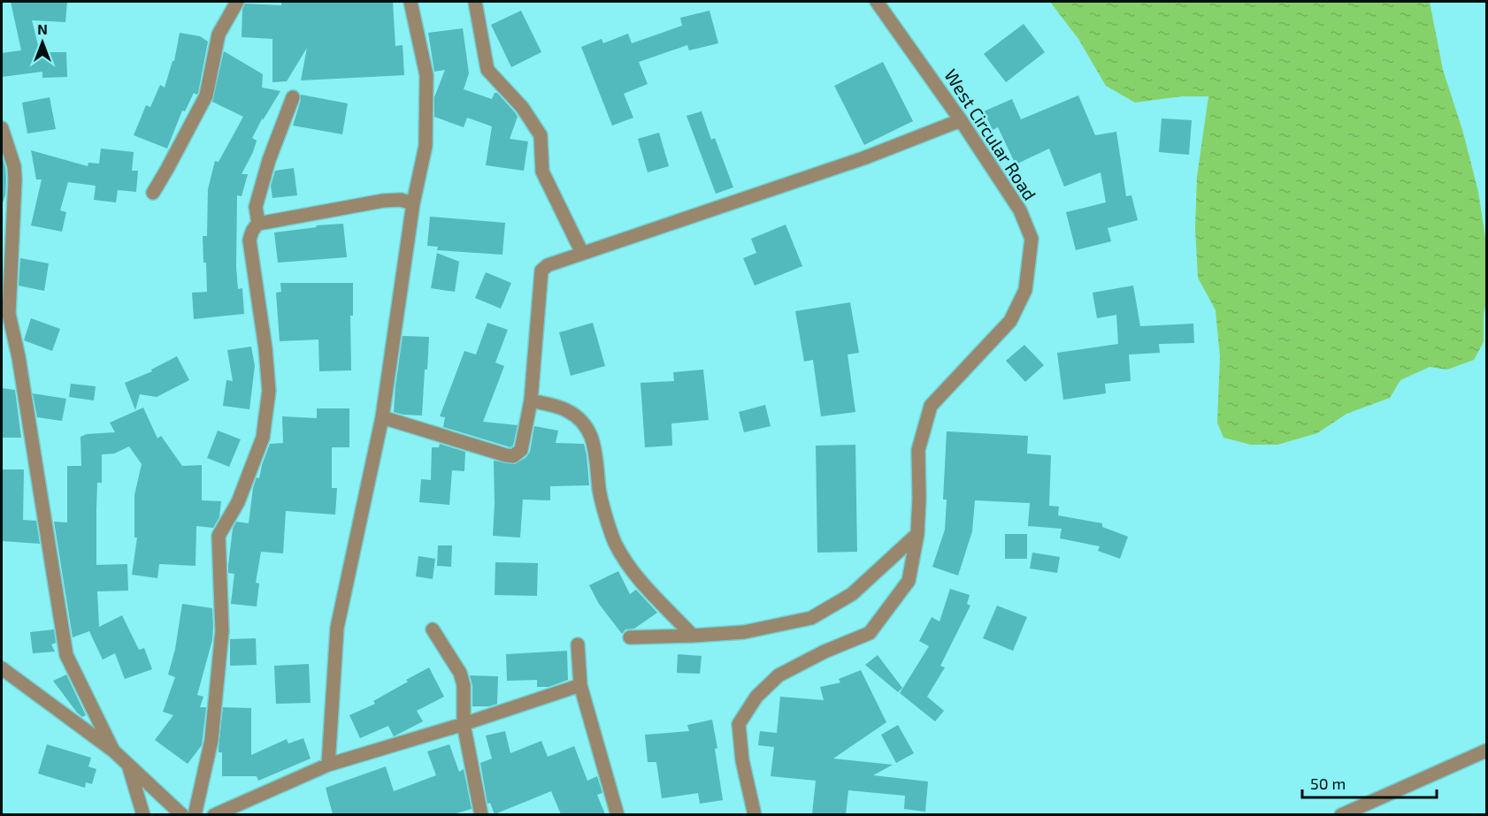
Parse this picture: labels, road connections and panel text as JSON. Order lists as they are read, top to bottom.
{
  "streets": {
    "street": ["West Circular Road"]
  },
  "scale_bar": "50 m",
  "north": "top"
}
